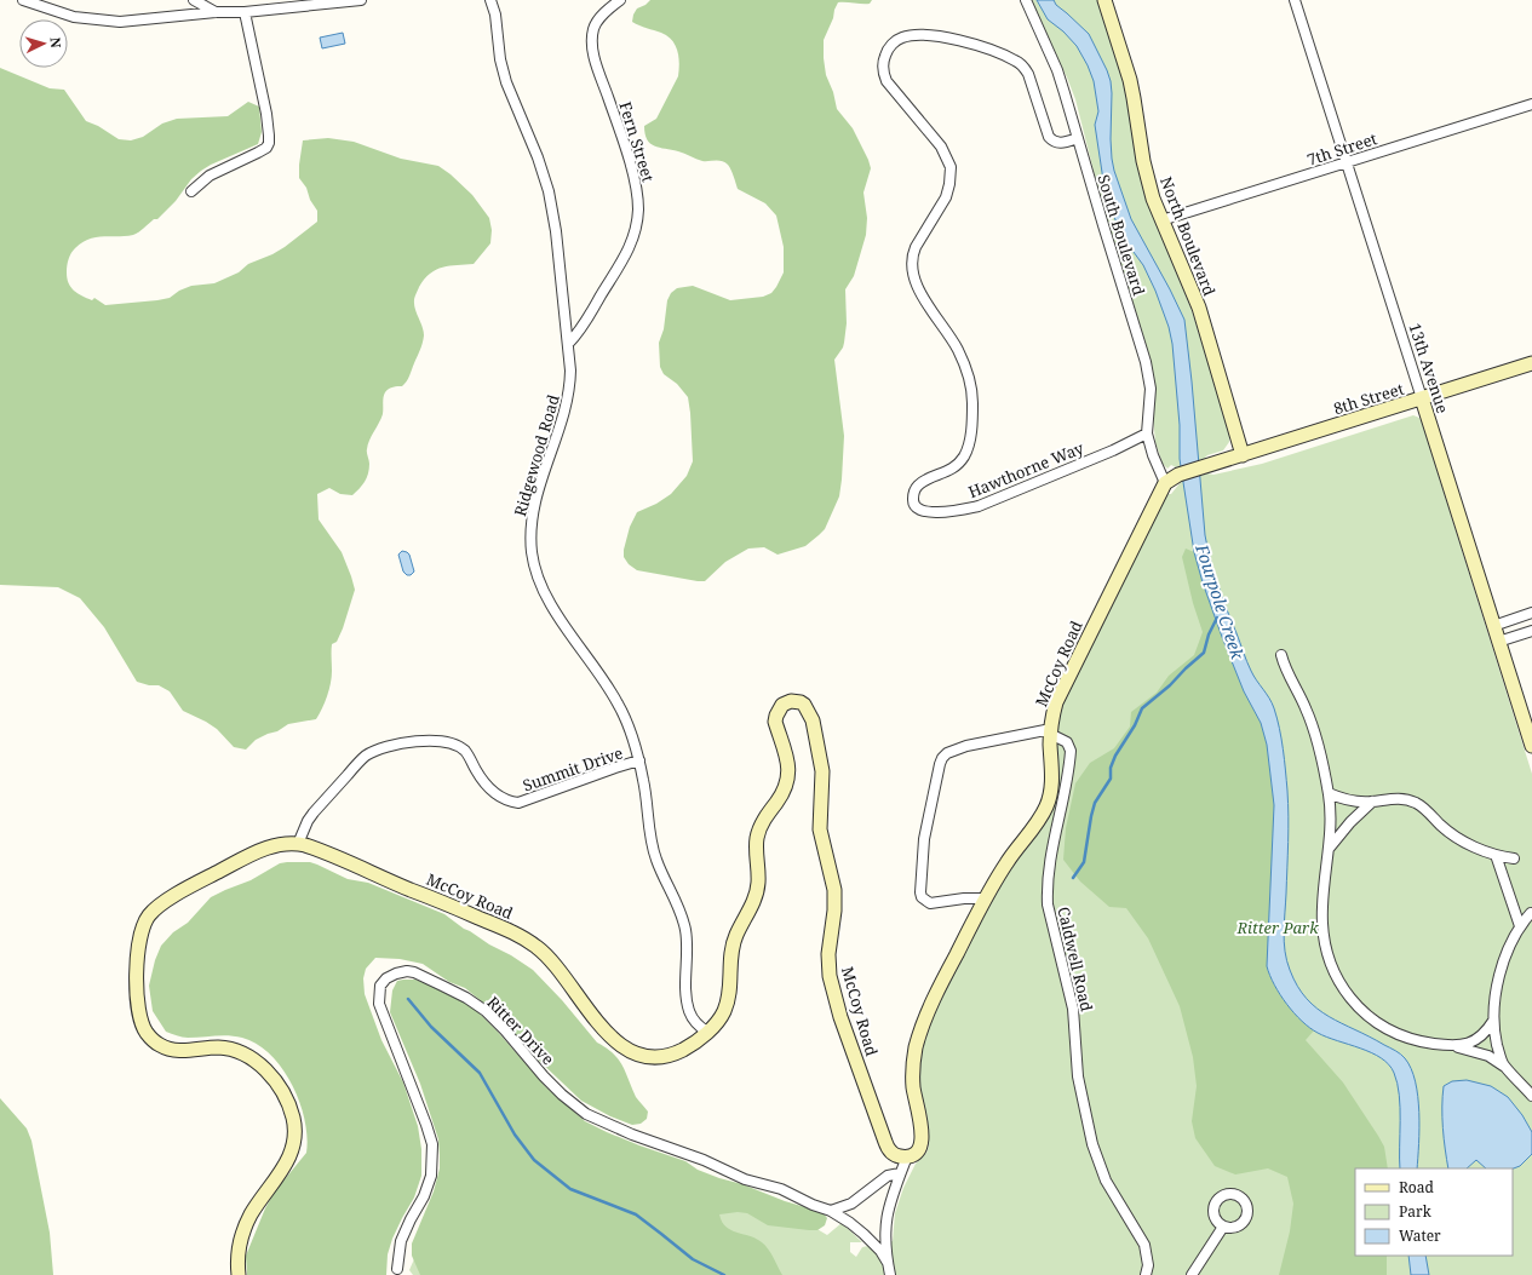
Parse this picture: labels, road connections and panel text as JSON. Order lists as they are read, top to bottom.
{
  "streets": {
    "street": [
      "Fern Street",
      "7th Street",
      "South Boulevard",
      "North Boulevard",
      "13th Avenue",
      "8th Street",
      "Ridgewood Road",
      "Hawthorne Way",
      "McCoy Road",
      "Summit Drive",
      "Caldwell Road",
      "Ritter Drive"
    ]
  },
  "crossings": [
    ["Fern Street", "Ridgewood Road"],
    ["7th Street", "North Boulevard"],
    ["7th Street", "13th Avenue"],
    ["South Boulevard", "Hawthorne Way"],
    ["South Boulevard", "McCoy Road"],
    ["North Boulevard", "8th Street"],
    ["13th Avenue", "8th Street"],
    ["Ridgewood Road", "McCoy Road"],
    ["Ridgewood Road", "Summit Drive"],
    ["McCoy Road", "Summit Drive"],
    ["McCoy Road", "Caldwell Road"]
  ],
  "water": ["Fourpole Creek"],
  "parks": ["Ritter Park"],
  "legend": ["Road", "Park", "Water"],
  "north": "right"
}
